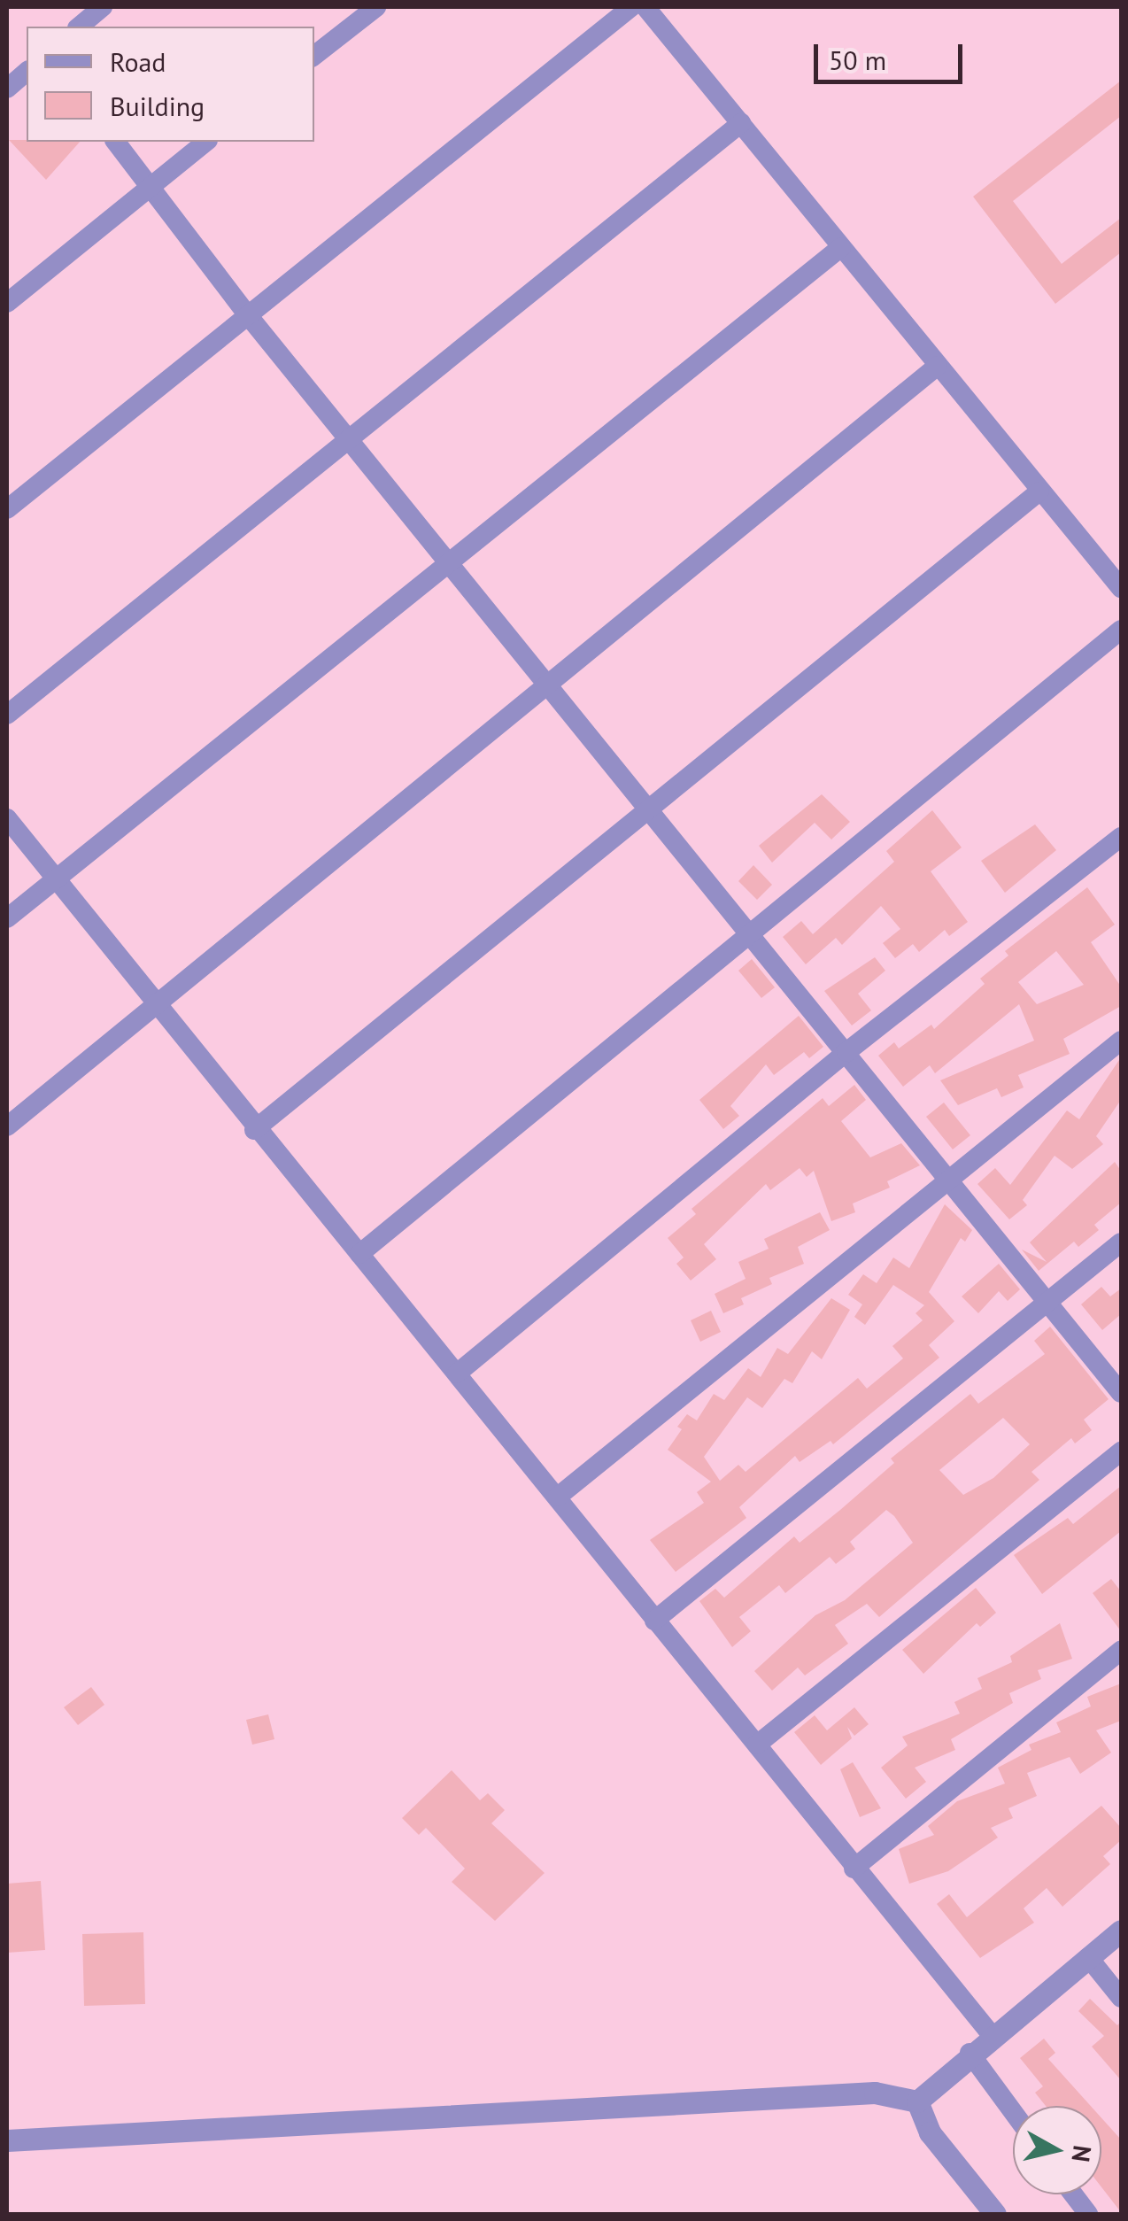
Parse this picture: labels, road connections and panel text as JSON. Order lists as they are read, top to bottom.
{
  "legend": ["Road", "Building"],
  "scale_bar": "50 m",
  "north": "right"
}
